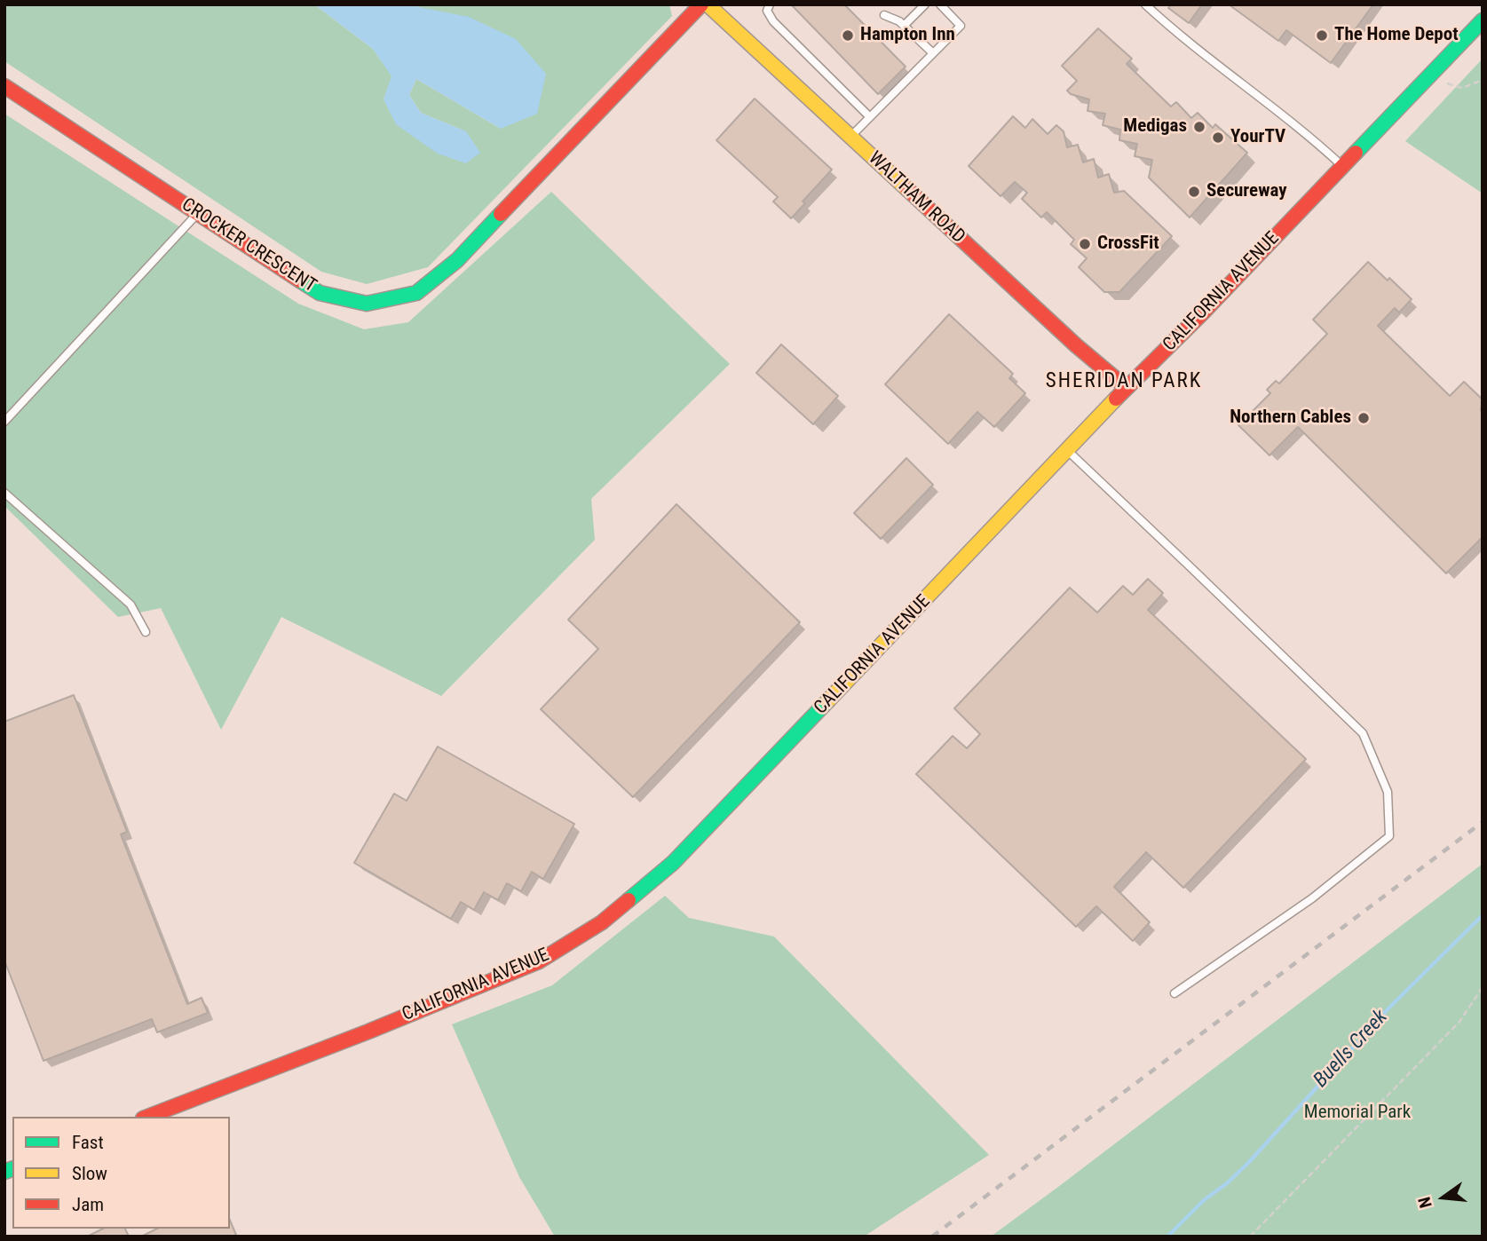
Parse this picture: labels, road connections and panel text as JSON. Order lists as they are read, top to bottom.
{
  "streets": {
    "street": ["WALTHAM ROAD", "CROCKER CRESCENT", "CALIFORNIA AVENUE"]
  },
  "crossings": [
    ["WALTHAM ROAD", "CALIFORNIA AVENUE"]
  ],
  "districts": ["SHERIDAN PARK"],
  "water": ["Buells Creek"],
  "parks": ["Memorial Park"],
  "places": [
    "Hampton Inn",
    "The Home Depot",
    "Medigas",
    "YourTV",
    "Secureway",
    "CrossFit",
    "Northern Cables"
  ],
  "legend": ["Fast", "Slow", "Jam"],
  "north": "left"
}
